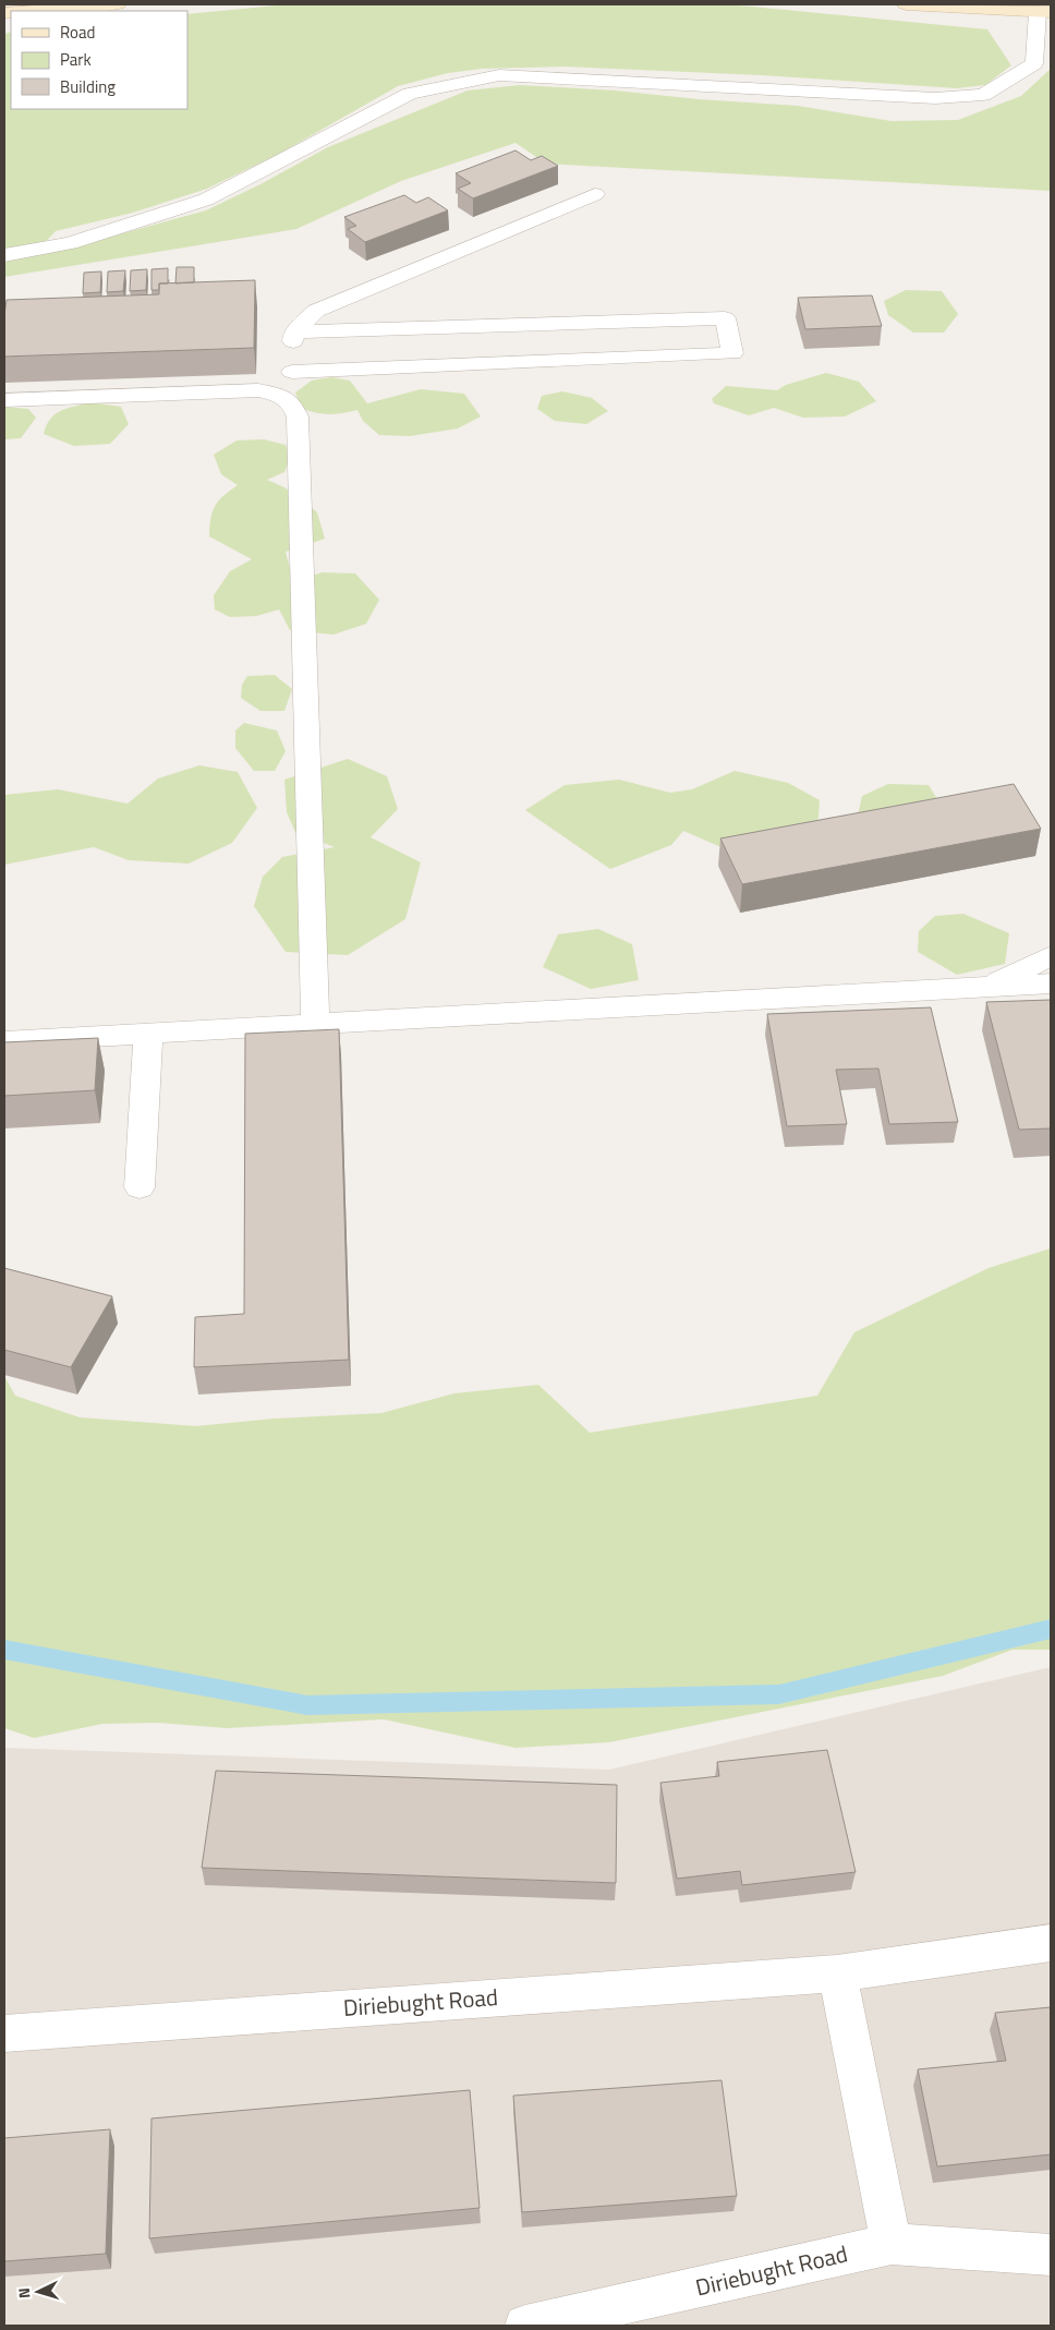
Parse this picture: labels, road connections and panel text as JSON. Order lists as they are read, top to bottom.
{
  "streets": {
    "street": ["Diriebught Road"]
  },
  "legend": ["Road", "Park", "Building"],
  "north": "left"
}
